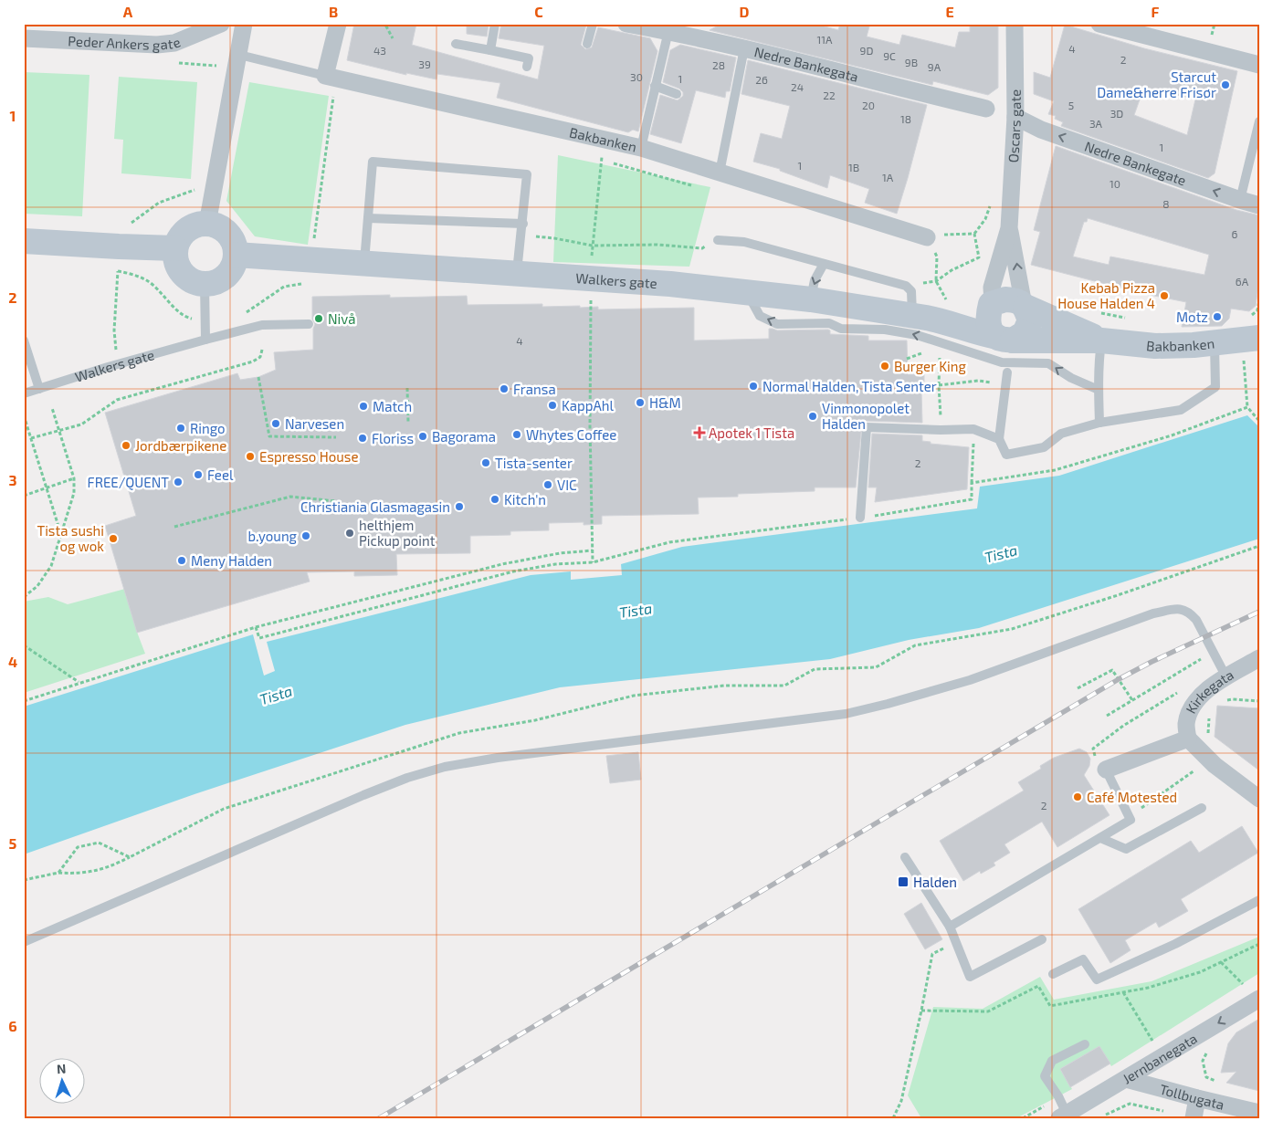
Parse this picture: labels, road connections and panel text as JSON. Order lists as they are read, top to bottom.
{
  "streets": {
    "street": [
      "Peder Ankers gate",
      "Nedre Bankegata",
      "Oscars gate",
      "Bakbanken",
      "Nedre Bankegate",
      "Walkers gate",
      "Kirkegata",
      "Jernbanegata",
      "Tollbugata"
    ]
  },
  "crossings": [
    ["Oscars gate", "Bakbanken"],
    ["Oscars gate", "Nedre Bankegate"],
    ["Bakbanken", "Walkers gate"],
    ["Jernbanegata", "Tollbugata"]
  ],
  "one_way": ["Jernbanegata"],
  "water": ["Tista"],
  "places": {
    "other": [
      "Starcut Dame&herre Frisør",
      "Kebab Pizza House Halden 4",
      "Motz",
      "Nivå",
      "Burger King",
      "Normal Halden, Tista Senter",
      "Fransa",
      "H&M",
      "KappAhl",
      "Match",
      "Vinmonopolet Halden",
      "Narvesen",
      "Ringo",
      "Whytes Coffee",
      "Bagorama",
      "Floriss",
      "Jordbærpikene",
      "Espresso House",
      "Tista-senter",
      "Feel",
      "FREE/QUENT",
      "VIC",
      "Kitch'n",
      "Christiania Glasmagasin",
      "helthjem Pickup point",
      "b.young",
      "Tista sushi og wok",
      "Meny Halden",
      "Café Møtested"
    ],
    "health": ["Apotek 1 Tista"],
    "transit": ["Halden"]
  },
  "house_numbers": [
    "11A",
    "4",
    "43",
    "9D",
    "9C",
    "2",
    "9B",
    "39",
    "28",
    "9A",
    "30",
    "1",
    "26",
    "24",
    "22",
    "20",
    "5",
    "3D",
    "18",
    "3A",
    "1",
    "1",
    "1B",
    "1A",
    "10",
    "8",
    "6",
    "6A",
    "4",
    "2",
    "2"
  ],
  "north": "top",
  "grid": {
    "columns": [
      "A",
      "B",
      "C",
      "D",
      "E",
      "F"
    ],
    "rows": [
      "1",
      "2",
      "3",
      "4",
      "5",
      "6"
    ]
  }
}
